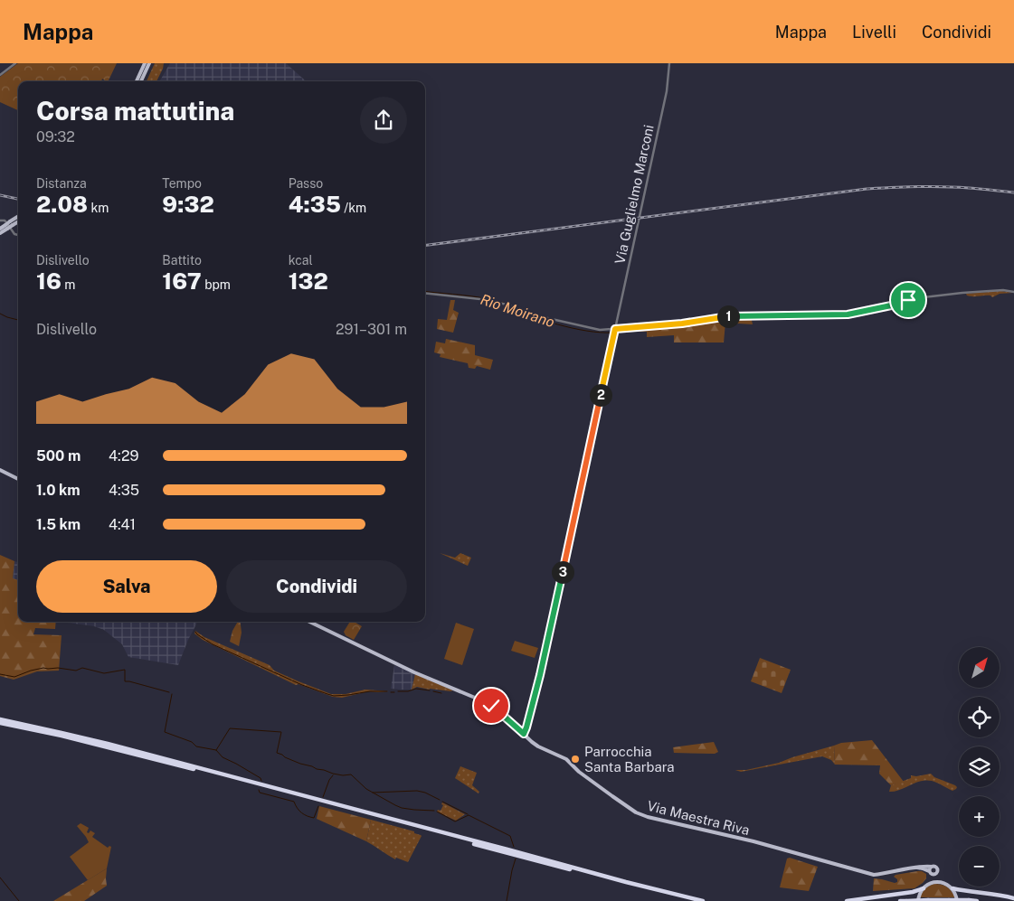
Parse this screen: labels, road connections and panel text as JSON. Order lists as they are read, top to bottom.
{
  "streets": {
    "main road": ["Via Maestra Riva"],
    "street": ["Via Guglielmo Marconi"]
  },
  "crossings": [
    ["Via Guglielmo Marconi", "Via Maestra Riva"]
  ],
  "water": ["Rio Moirano"],
  "places": ["Parrocchia Santa Barbara"],
  "north": "top right",
  "page": {
    "header": "Mappa",
    "nav": ["Mappa", "Livelli", "Condividi"],
    "heading": ["Corsa mattutina", "09:32"],
    "stats": [
      ["Distanza", "2.08 km"],
      ["Tempo", "9:32"],
      ["Passo", "4:35 /km"],
      ["Dislivello", "16 m"],
      ["Battito", "167 bpm"],
      ["kcal", "132"]
    ],
    "pins": ["1", "2", "3"],
    "chart": ["Dislivello", "291–301 m"],
    "list": [
      {
        "name": "500 m",
        "note": "4:29"
      },
      {
        "name": "1.0 km",
        "note": "4:35"
      },
      {
        "name": "1.5 km",
        "note": "4:41"
      }
    ],
    "buttons": ["Salva", "Condividi"],
    "map_buttons": ["+", "−"]
  }
}
